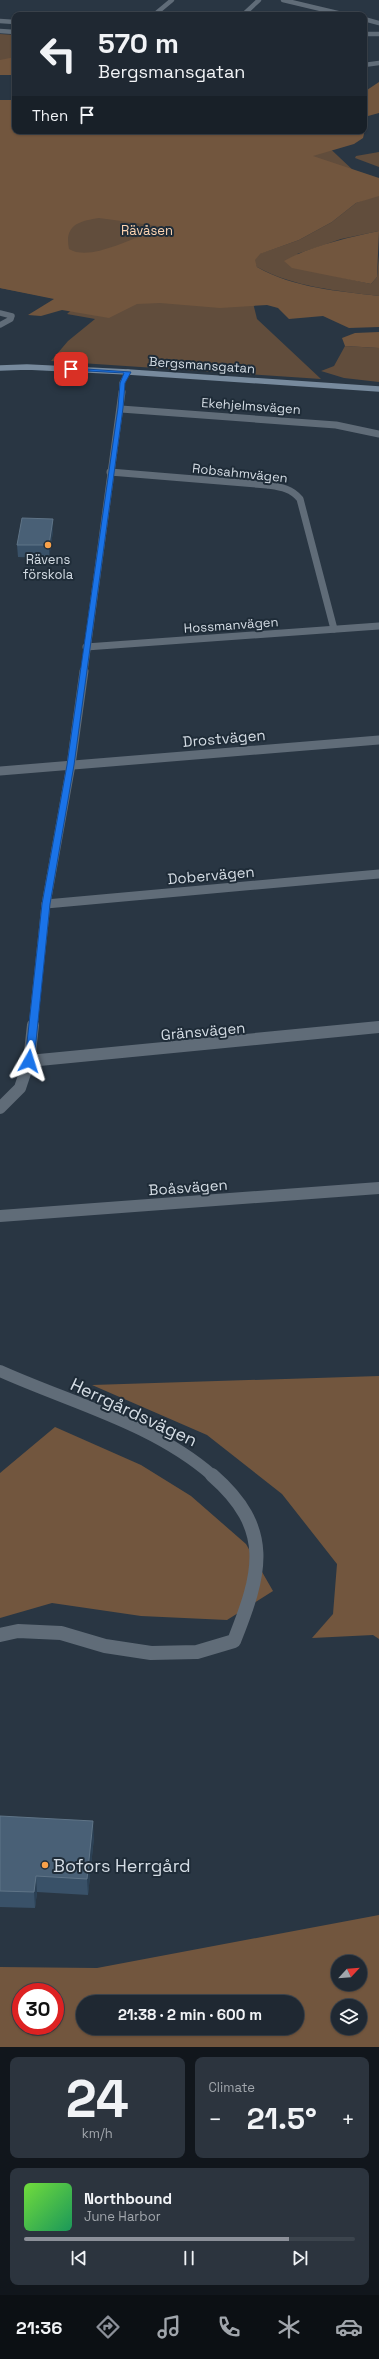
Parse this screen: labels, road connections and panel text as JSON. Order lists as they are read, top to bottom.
{
  "streets": {
    "street": [
      "Bergsmansgatan",
      "Ekehjelmsvägen",
      "Robsahmvägen",
      "Hossmanvägen",
      "Drostvägen",
      "Dobervägen",
      "Gränsvägen",
      "Boåsvägen",
      "Herrgårdsvägen"
    ]
  },
  "crossings": [
    ["Robsahmvägen", "Hossmanvägen"]
  ],
  "parks": ["Rävåsen"],
  "places": ["Rävens förskola", "Bofors Herrgård"],
  "north": "top right",
  "page": {
    "turn": ["570 m", "Bergsmansgatan"],
    "then": "Then",
    "limit": "30",
    "trip": "21:38 · 2 min · 600 m",
    "tile": [
      ["24", "km/h"],
      "Climate"
    ],
    "heat": ["−", "21.5°", "+"],
    "song": ["Northbound", "June Harbor"],
    "tabs": "21:36"
  }
}
